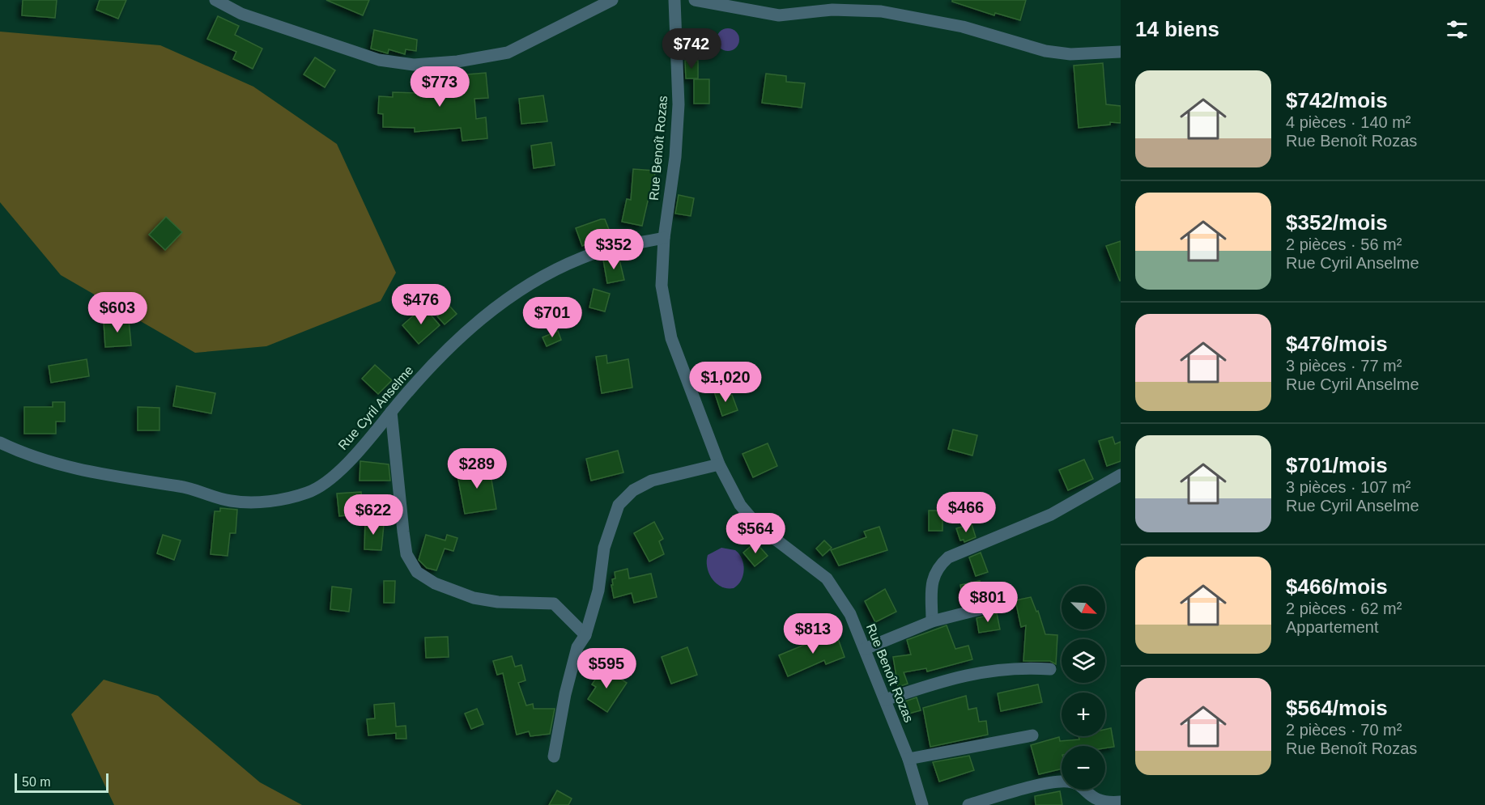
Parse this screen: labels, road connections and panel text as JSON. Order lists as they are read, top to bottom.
{
  "streets": {
    "street": ["Rue Benoît Rozas", "Rue Cyril Anselme"]
  },
  "crossings": [
    ["Rue Benoît Rozas", "Rue Cyril Anselme"]
  ],
  "scale_bar": "50 m",
  "north": "bottom right",
  "page": {
    "heading": "14 biens",
    "price": [
      "$742",
      "$773",
      "$352",
      "$476",
      "$603",
      "$701",
      "$1,020",
      "$289",
      "$466",
      "$622",
      "$564",
      "$801",
      "$813",
      "$595"
    ],
    "list": [
      {
        "name": "$742/mois",
        "note": "4 pièces · 140 m² · Rue Benoît Rozas"
      },
      {
        "name": "$352/mois",
        "note": "2 pièces · 56 m² · Rue Cyril Anselme"
      },
      {
        "name": "$476/mois",
        "note": "3 pièces · 77 m² · Rue Cyril Anselme"
      },
      {
        "name": "$701/mois",
        "note": "3 pièces · 107 m² · Rue Cyril Anselme"
      },
      {
        "name": "$466/mois",
        "note": "2 pièces · 62 m² · Appartement"
      },
      {
        "name": "$564/mois",
        "note": "2 pièces · 70 m² · Rue Benoît Rozas"
      }
    ],
    "map_buttons": ["+", "−"],
    "scale": "50 m"
  }
}
